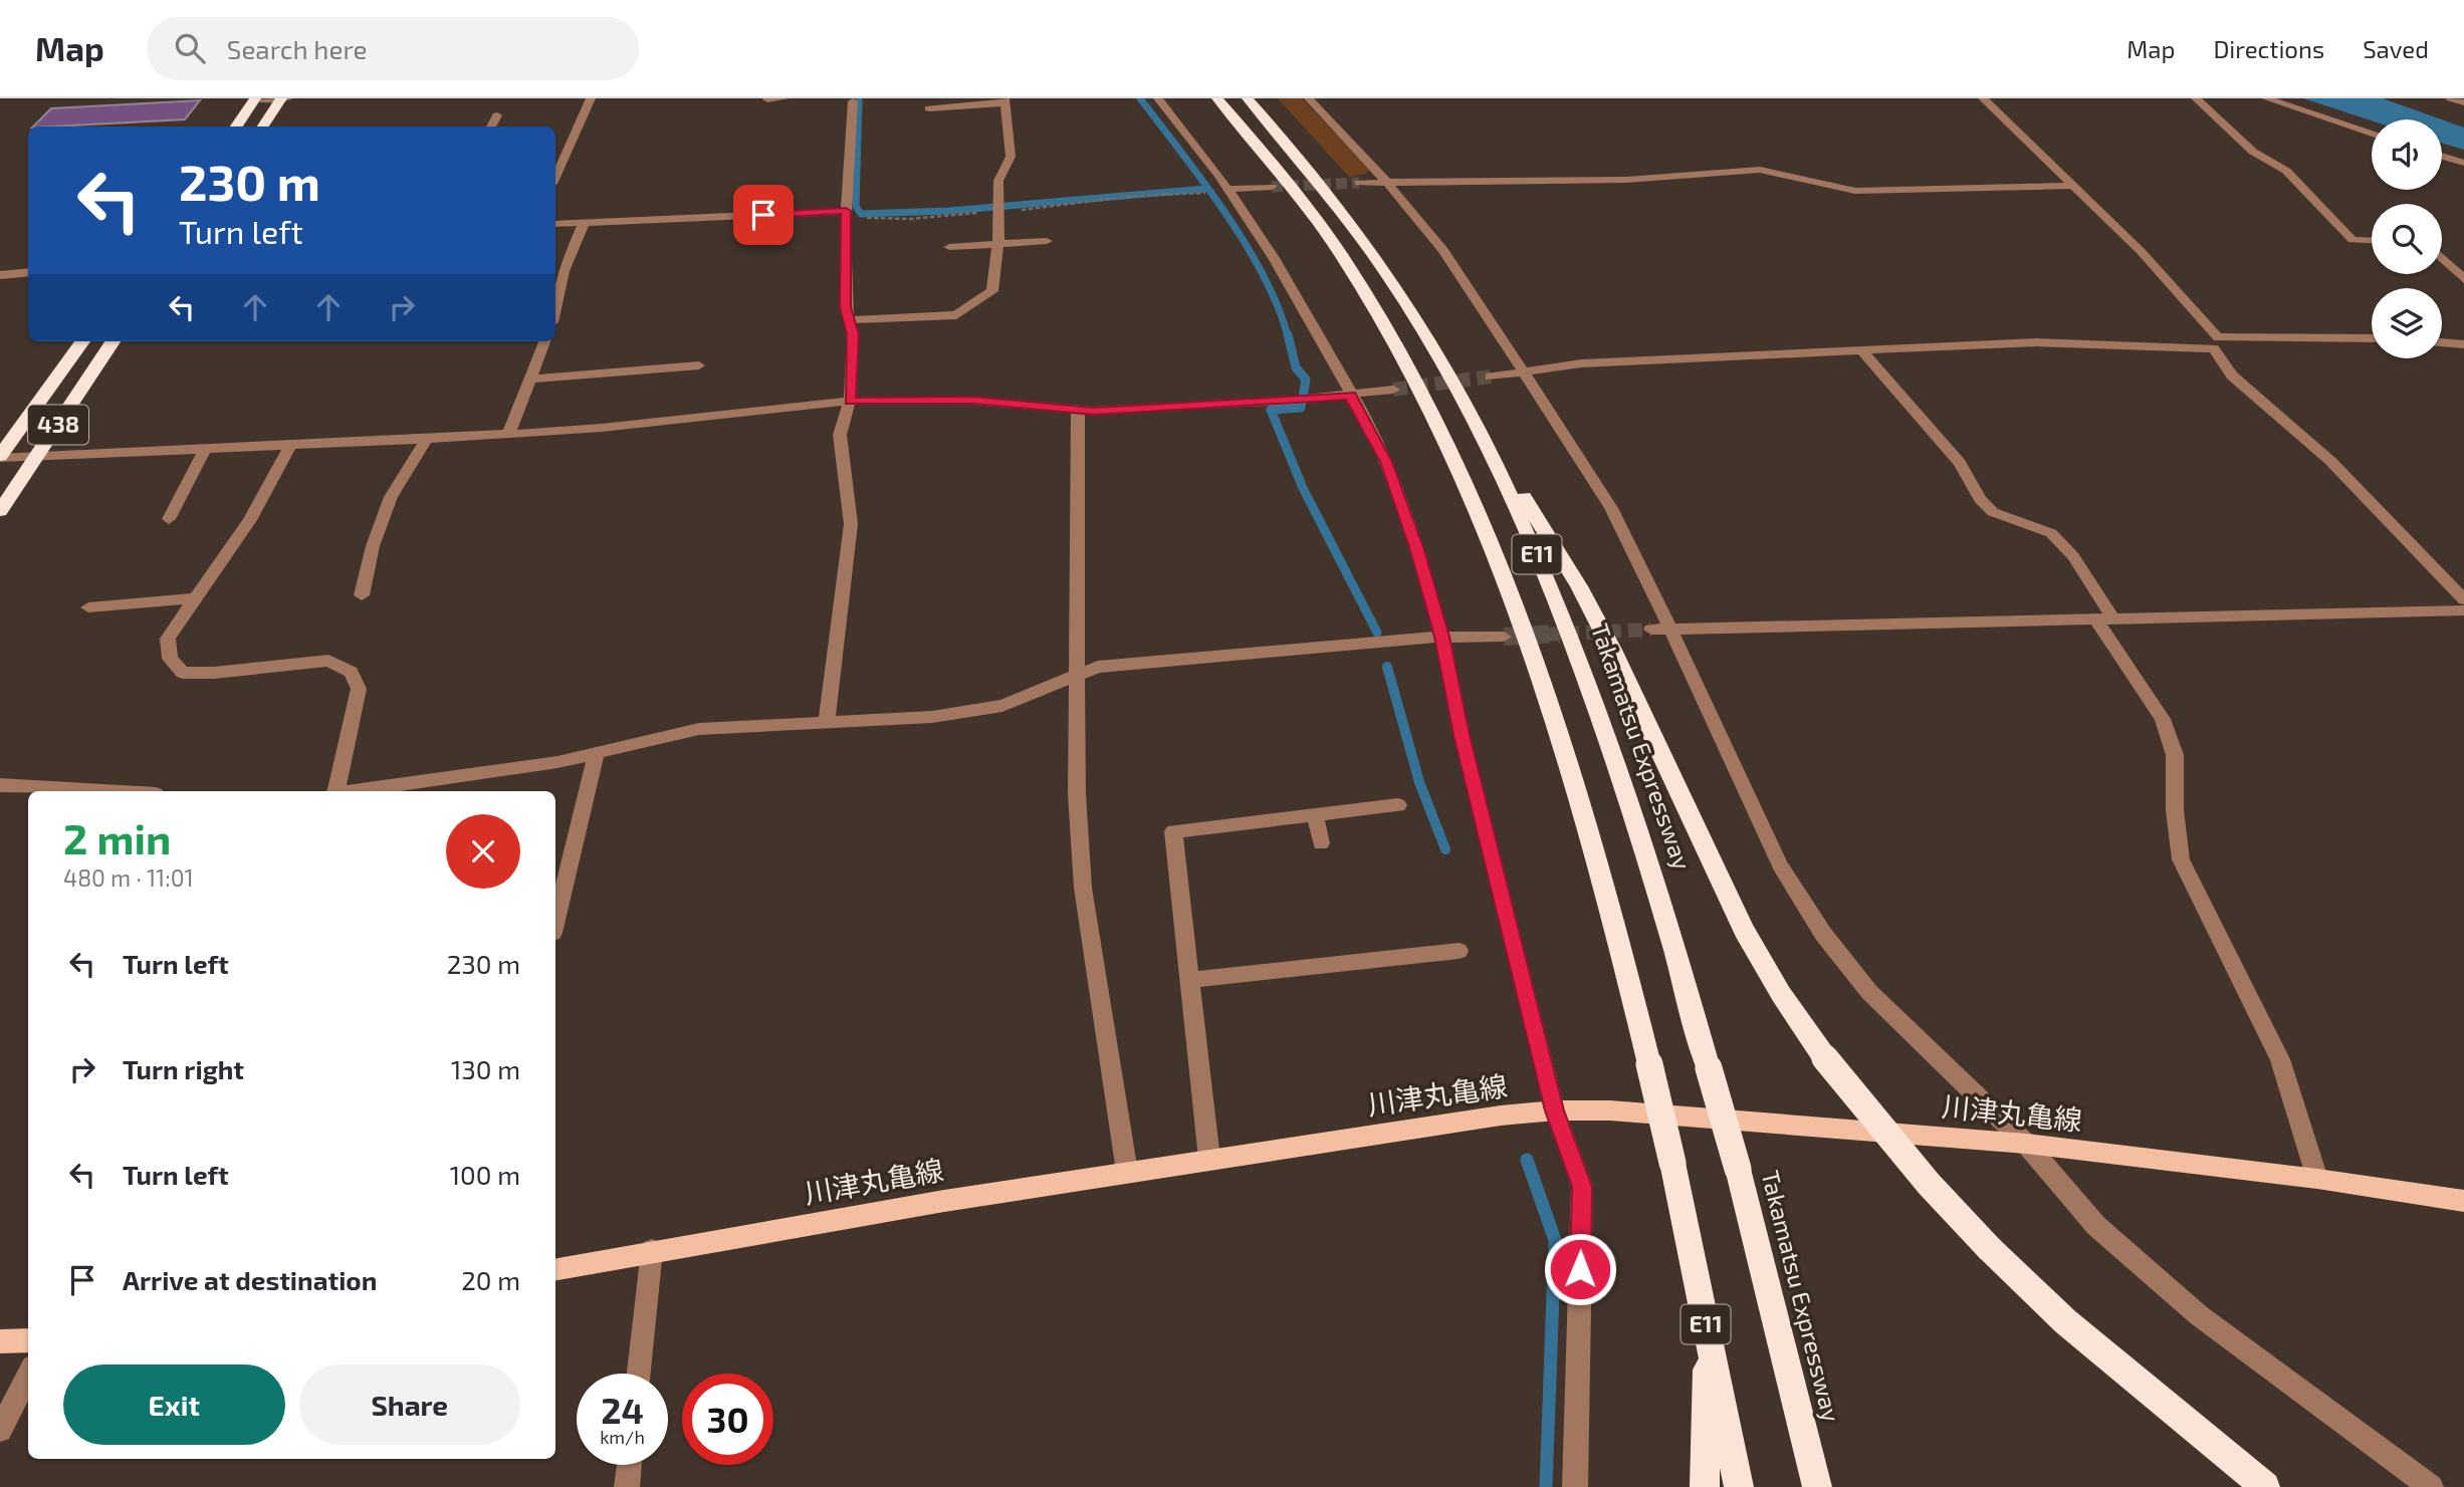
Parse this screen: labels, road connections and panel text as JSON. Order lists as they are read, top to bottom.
{
  "streets": {
    "highway": ["438", "E11", "Takamatsu Expressway"],
    "main road": ["川津丸亀線"]
  },
  "page": {
    "header": "Map",
    "search": "Search here",
    "nav": ["Map", "Directions", "Saved"],
    "turn": ["230 m", "Turn left"],
    "heading": ["2 min", "480 m · 11:01"],
    "list": [
      {
        "name": "Turn left",
        "value": "230 m"
      },
      {
        "name": "Turn right",
        "value": "130 m"
      },
      {
        "name": "Turn left",
        "value": "100 m"
      },
      {
        "name": "Arrive at destination",
        "value": "20 m"
      }
    ],
    "buttons": ["Exit", "Share"],
    "speed": "24 km/h",
    "limit": "30"
  }
}
